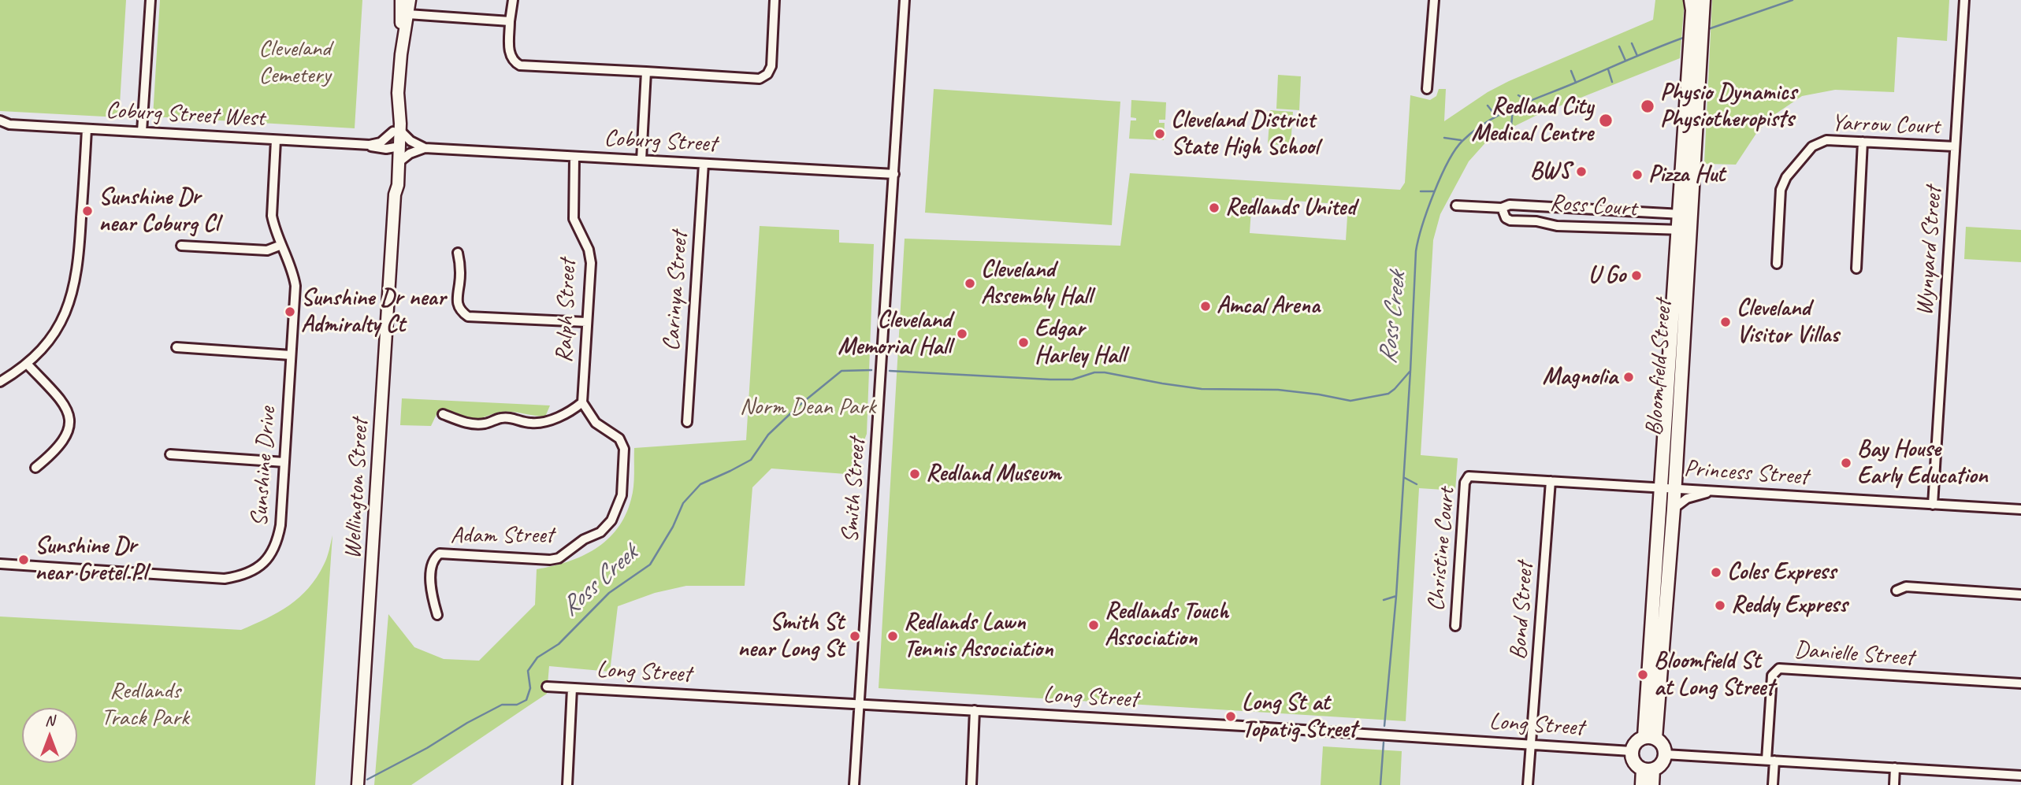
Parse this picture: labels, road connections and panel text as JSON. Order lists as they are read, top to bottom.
{
  "streets": {
    "highway": ["Bloomfield Street"],
    "main road": ["Wellington Street"],
    "street": [
      "Coburg Street West",
      "Yarrow Court",
      "Coburg Street",
      "Ross Court",
      "Wynyard Street",
      "Carinya Street",
      "Ralph Street",
      "Sunshine Drive",
      "Princess Street",
      "Smith Street",
      "Adam Street",
      "Christine Court",
      "Bond Street",
      "Danielle Street",
      "Long Street"
    ]
  },
  "crossings": [
    ["Coburg Street West", "Sunshine Drive"],
    ["Coburg Street West", "Wellington Street"],
    ["Yarrow Court", "Wynyard Street"],
    ["Coburg Street", "Carinya Street"],
    ["Coburg Street", "Ralph Street"],
    ["Coburg Street", "Smith Street"],
    ["Ross Court", "Bloomfield Street"],
    ["Wynyard Street", "Princess Street"],
    ["Ralph Street", "Adam Street"],
    ["Bloomfield Street", "Princess Street"],
    ["Bloomfield Street", "Long Street"],
    ["Princess Street", "Christine Court"],
    ["Princess Street", "Bond Street"],
    ["Smith Street", "Long Street"],
    ["Bond Street", "Long Street"]
  ],
  "water": ["Ross Creek"],
  "parks": ["Cleveland Cemetery", "Norm Dean Park", "Redlands Track Park"],
  "places": [
    "Physio Dynamics Physiotheropists",
    "Redland City Medical Centre",
    "Cleveland District State High School",
    "BWS",
    "Pizza Hut",
    "Redlands United",
    "Sunshine Dr near Coburg Cl",
    "U Go",
    "Cleveland Assembly Hall",
    "Amcal Arena",
    "Sunshine Dr near Admiralty Ct",
    "Cleveland Visitor Villas",
    "Cleveland Memorial Hall",
    "Edgar Harley Hall",
    "Magnolia",
    "Bay House Early Education",
    "Redland Museum",
    "Sunshine Dr near Gretel Pl",
    "Coles Express",
    "Reddy Express",
    "Redlands Touch Association",
    "Smith St near Long St",
    "Redlands Lawn Tennis Association",
    "Bloomfield St at Long Street",
    "Long St at Topatig Street"
  ],
  "north": "top"
}
